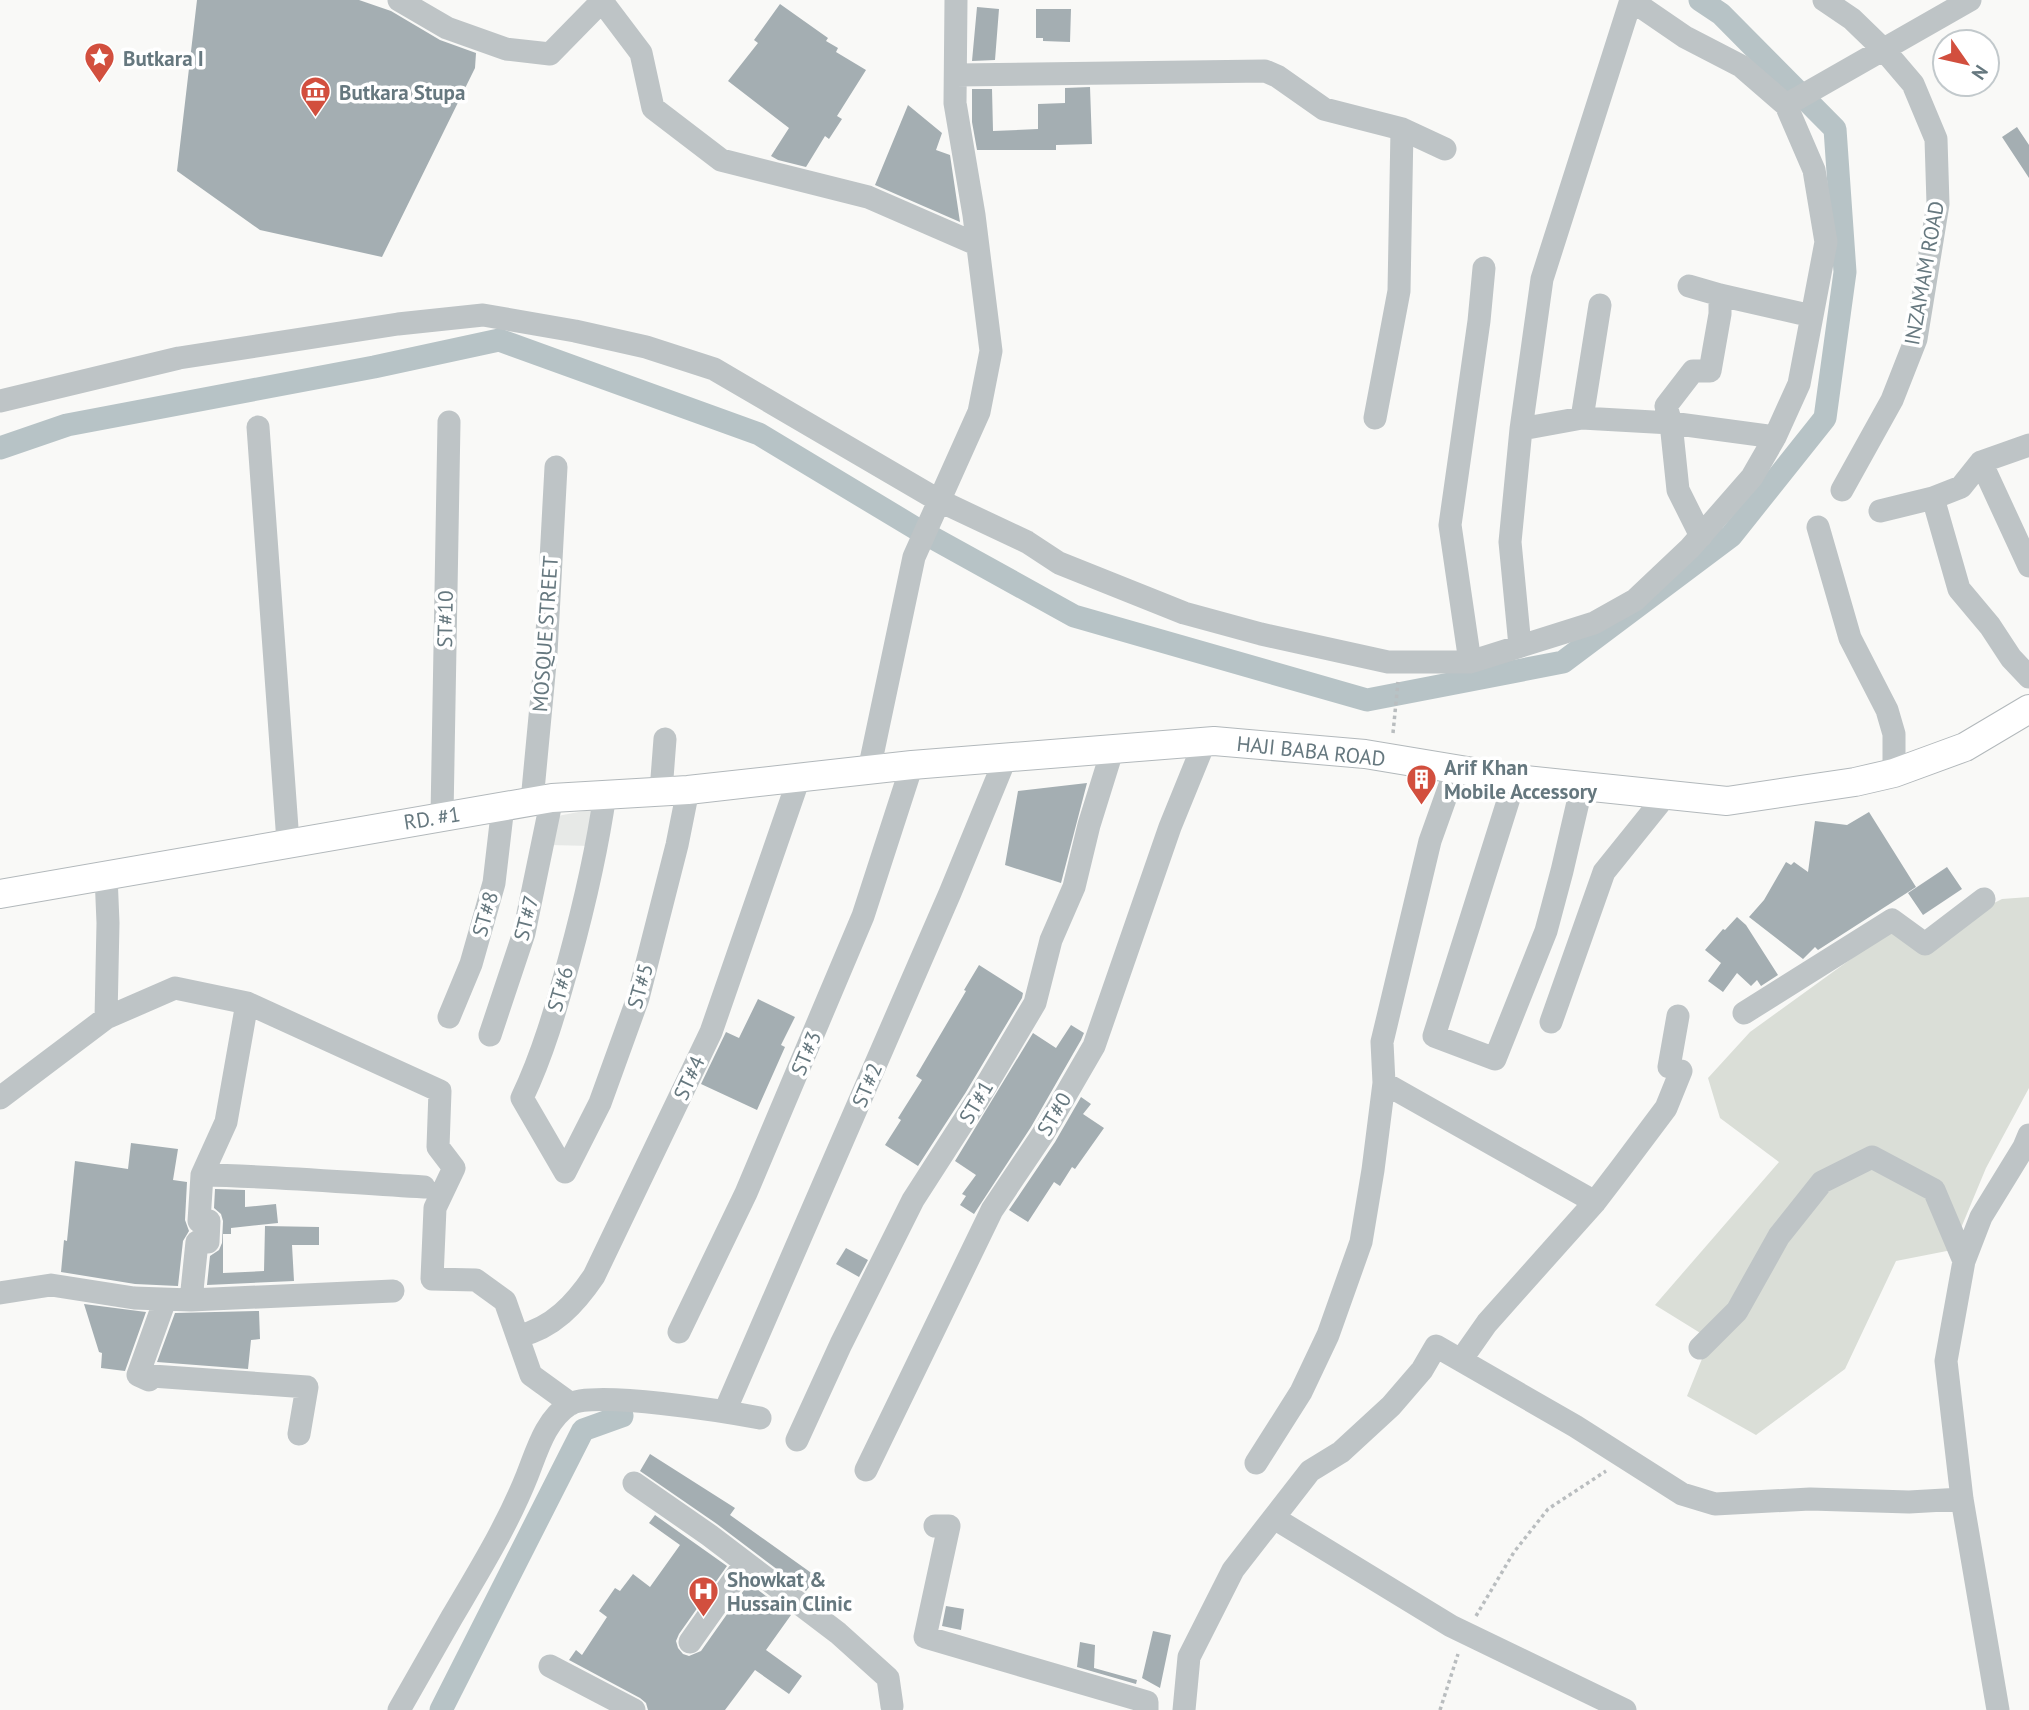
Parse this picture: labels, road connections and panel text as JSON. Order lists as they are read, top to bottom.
{
  "streets": {
    "main road": ["HAJI BABA ROAD", "RD. #1"],
    "street": [
      "INZAMAM ROAD",
      "ST#10",
      "MOSQUE STREET",
      "ST#8",
      "ST#7",
      "ST#5",
      "ST#6",
      "ST#3",
      "ST#4",
      "ST#2",
      "ST#1",
      "ST#0"
    ]
  },
  "crossings": [
    ["ST#10", "RD. #1"],
    ["MOSQUE STREET", "RD. #1"],
    ["MOSQUE STREET", "ST#7"],
    ["HAJI BABA ROAD", "RD. #1"],
    ["HAJI BABA ROAD", "ST#3"],
    ["HAJI BABA ROAD", "ST#2"],
    ["HAJI BABA ROAD", "ST#1"],
    ["HAJI BABA ROAD", "ST#0"],
    ["RD. #1", "ST#8"],
    ["RD. #1", "ST#7"],
    ["RD. #1", "ST#5"],
    ["RD. #1", "ST#6"],
    ["RD. #1", "ST#4"],
    ["ST#5", "ST#6"]
  ],
  "places": {
    "place": ["Butkara I"],
    "museum": ["Butkara Stupa"],
    "building": ["Arif Khan Mobile Accessory"],
    "hospital": ["Showkat & Hussain Clinic"]
  },
  "north": "bottom right"
}
